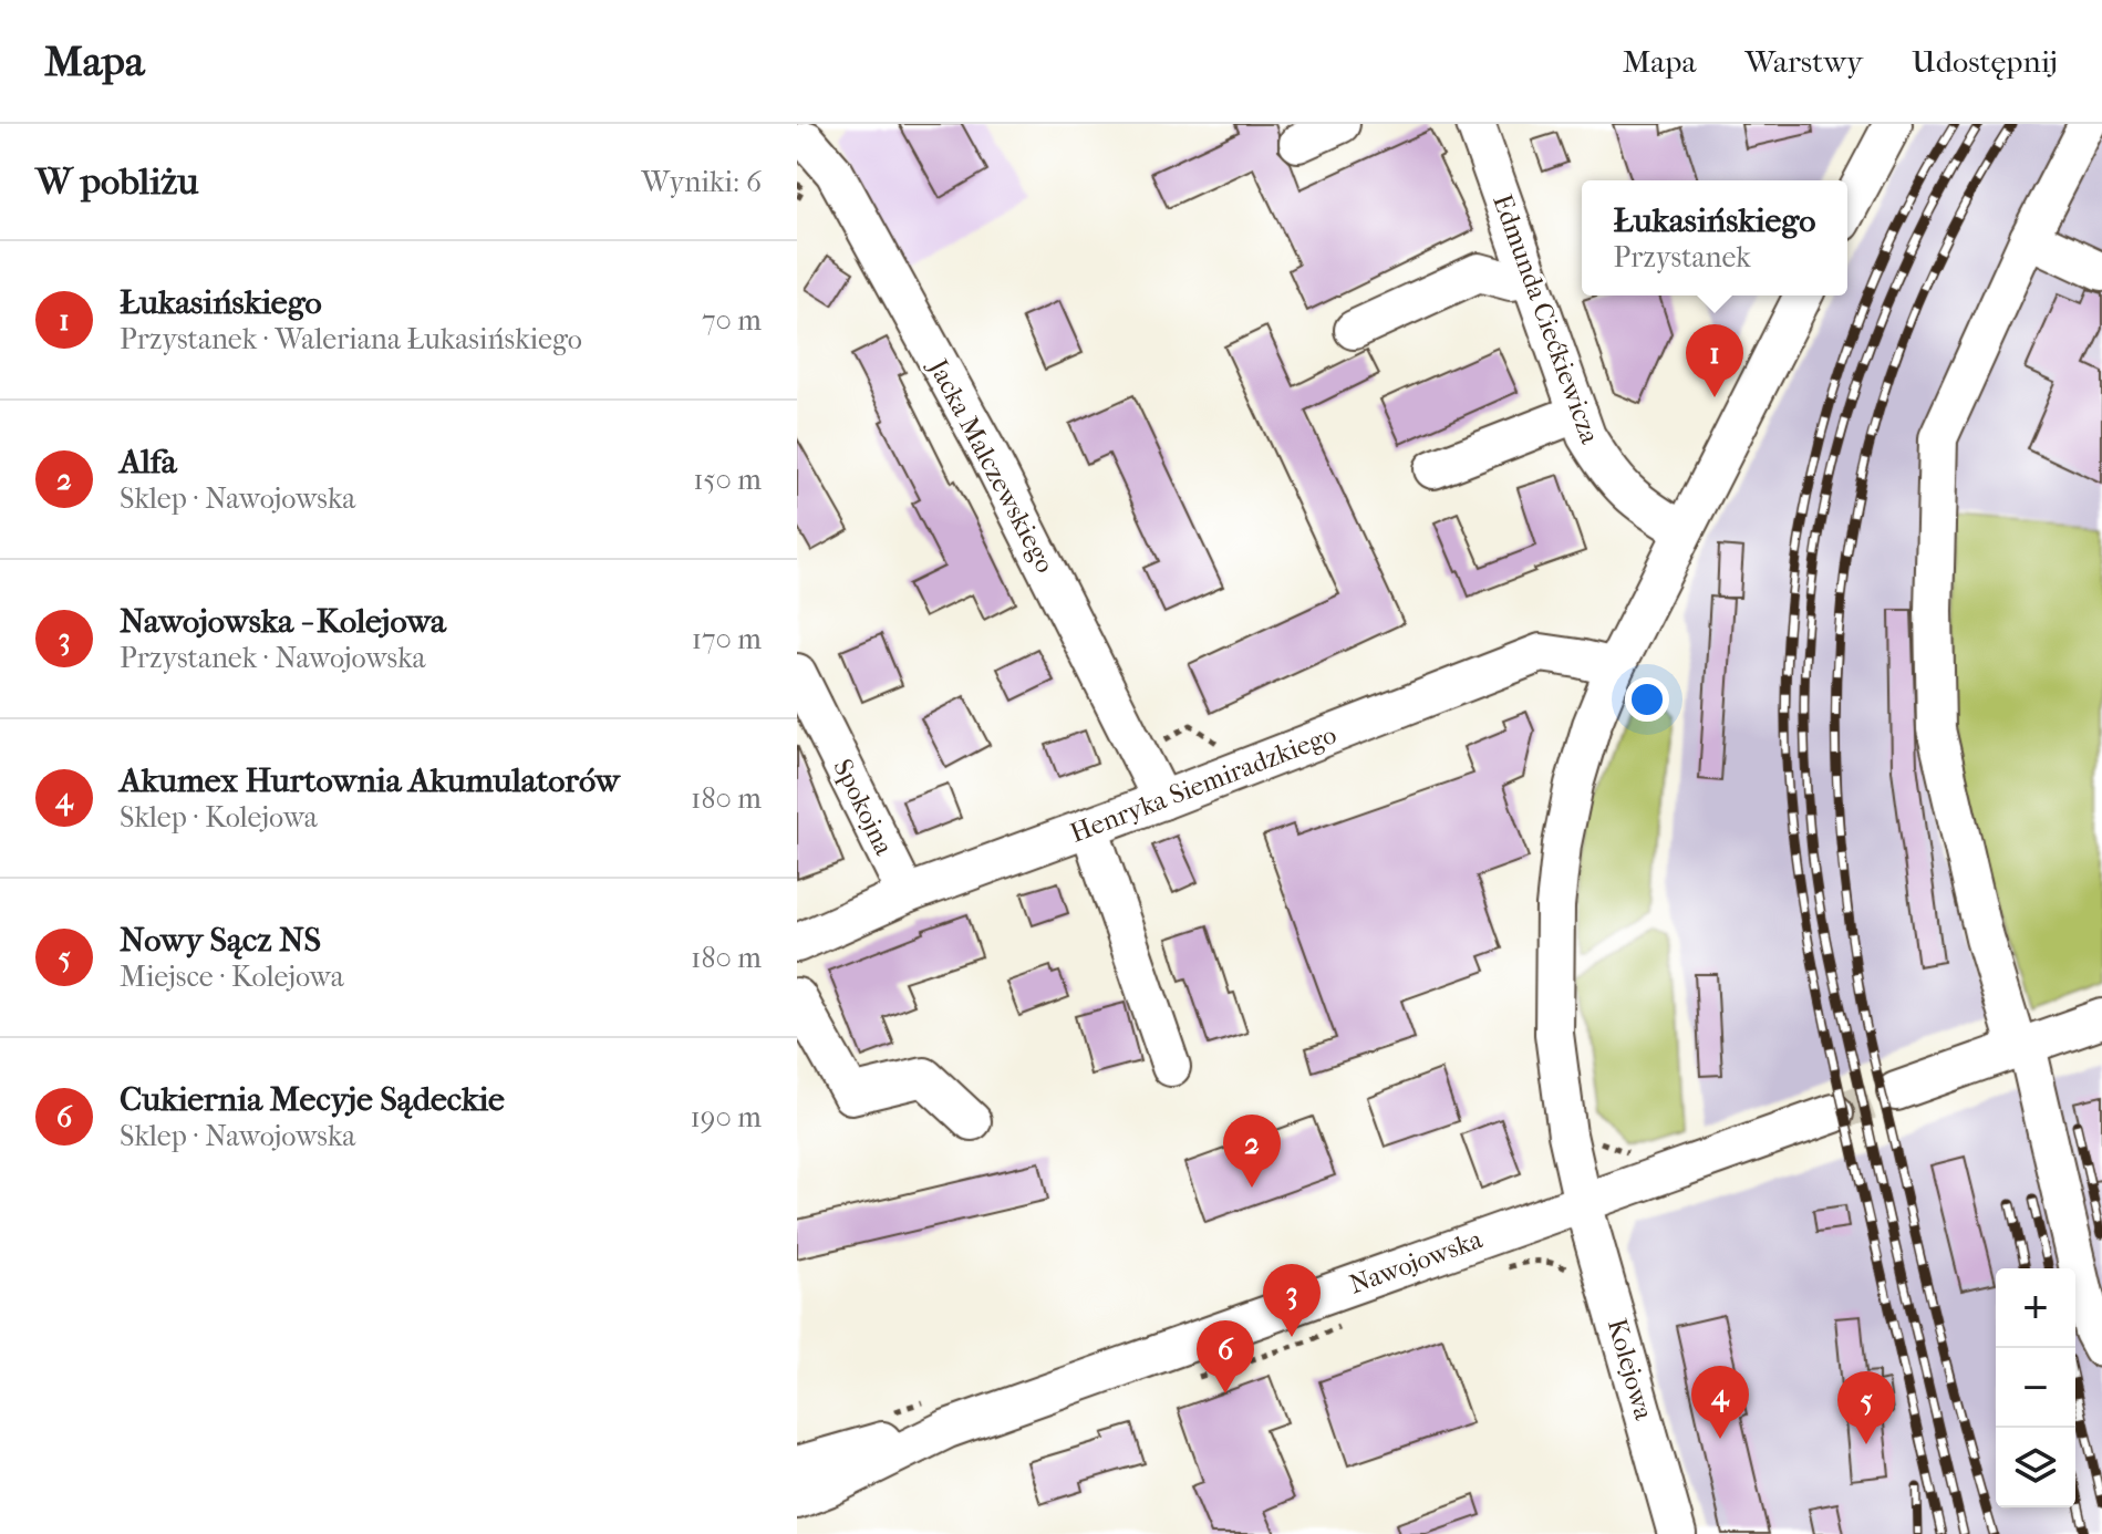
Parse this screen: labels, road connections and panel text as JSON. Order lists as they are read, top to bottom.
{
  "streets": {
    "street": [
      "Edmunda Ciećkiewicza",
      "Jacka Malczewskiego",
      "Henryka Siemiradzkiego",
      "Spokojna",
      "Nawojowska",
      "Kolejowa"
    ]
  },
  "crossings": [
    ["Edmunda Ciećkiewicza", "Kolejowa"],
    ["Jacka Malczewskiego", "Henryka Siemiradzkiego"],
    ["Henryka Siemiradzkiego", "Spokojna"],
    ["Henryka Siemiradzkiego", "Kolejowa"],
    ["Nawojowska", "Kolejowa"]
  ],
  "page": {
    "header": "Mapa",
    "nav": ["Mapa", "Warstwy", "Udostępnij"],
    "heading": ["W pobliżu", "Wyniki: 6"],
    "popup": ["Łukasińskiego", "Przystanek"],
    "list": [
      {
        "mark": "1",
        "name": "Łukasińskiego",
        "note": "Przystanek · Waleriana Łukasińskiego",
        "value": "70 m"
      },
      {
        "mark": "2",
        "name": "Alfa",
        "note": "Sklep · Nawojowska",
        "value": "150 m"
      },
      {
        "mark": "3",
        "name": "Nawojowska - Kolejowa",
        "note": "Przystanek · Nawojowska",
        "value": "170 m"
      },
      {
        "mark": "4",
        "name": "Akumex Hurtownia Akumulatorów",
        "note": "Sklep · Kolejowa",
        "value": "180 m"
      },
      {
        "mark": "5",
        "name": "Nowy Sącz NS",
        "note": "Miejsce · Kolejowa",
        "value": "180 m"
      },
      {
        "mark": "6",
        "name": "Cukiernia Mecyje Sądeckie",
        "note": "Sklep · Nawojowska",
        "value": "190 m"
      }
    ],
    "pins": [
      "1",
      "2",
      "3",
      "6",
      "4",
      "5"
    ],
    "map_buttons": ["+", "−"]
  }
}
